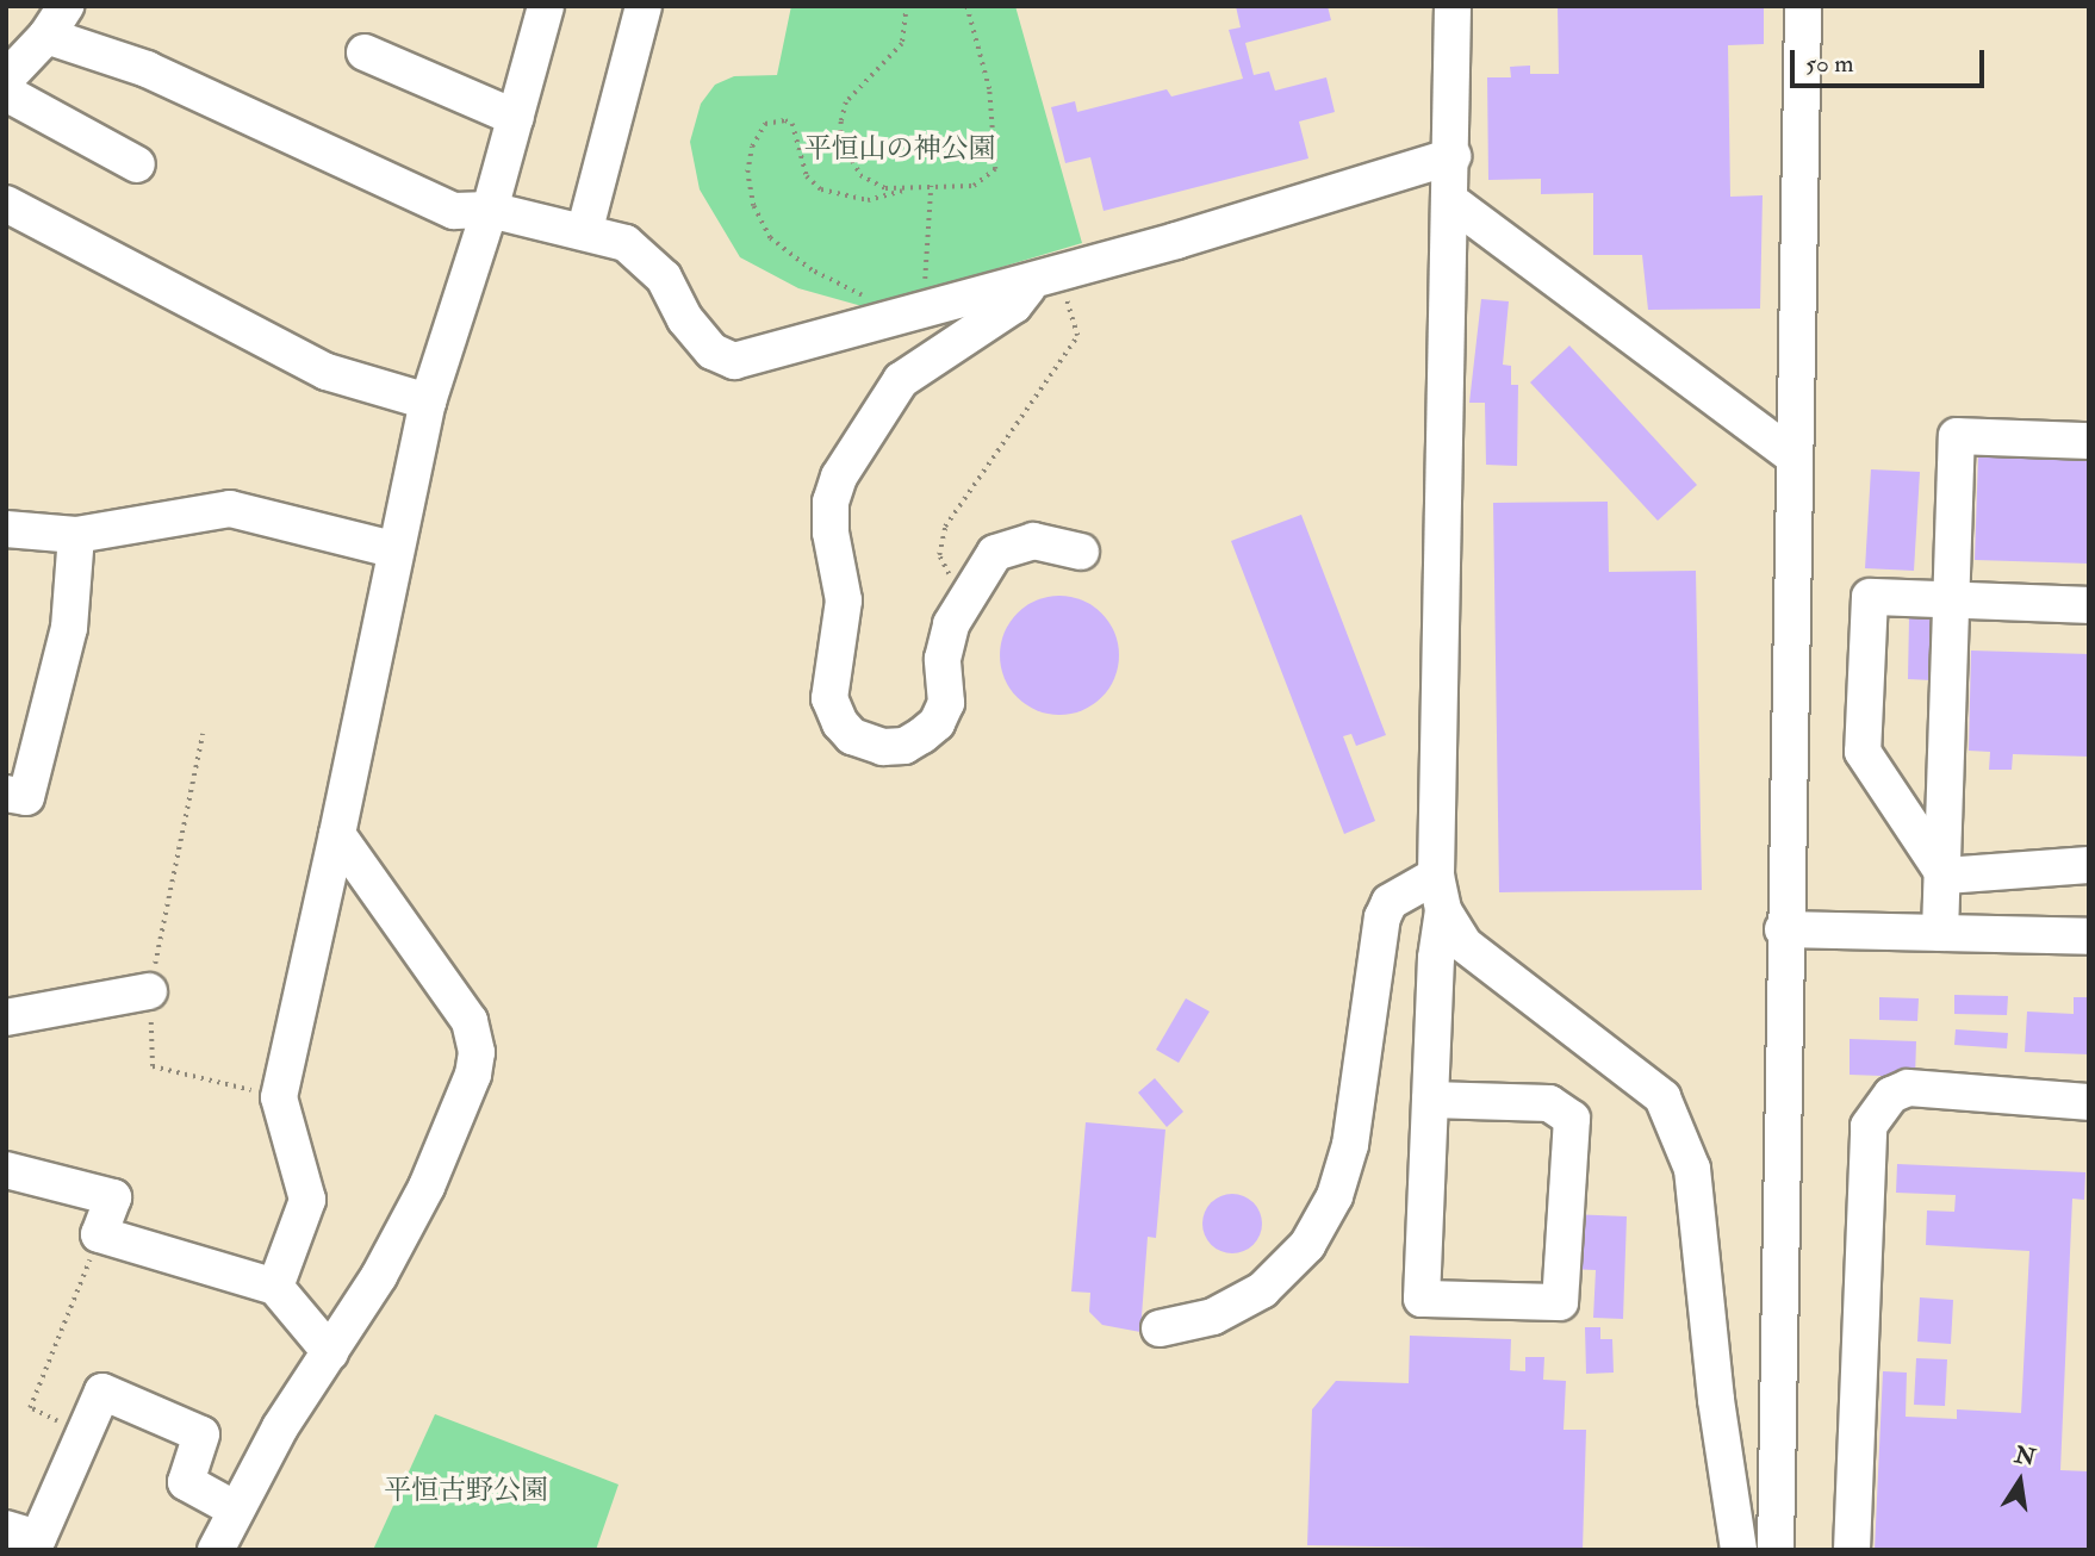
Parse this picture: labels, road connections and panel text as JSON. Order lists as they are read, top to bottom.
{
  "parks": ["平恒山の神公園", "平恒古野公園"],
  "scale_bar": "50 m",
  "north": "top"
}
